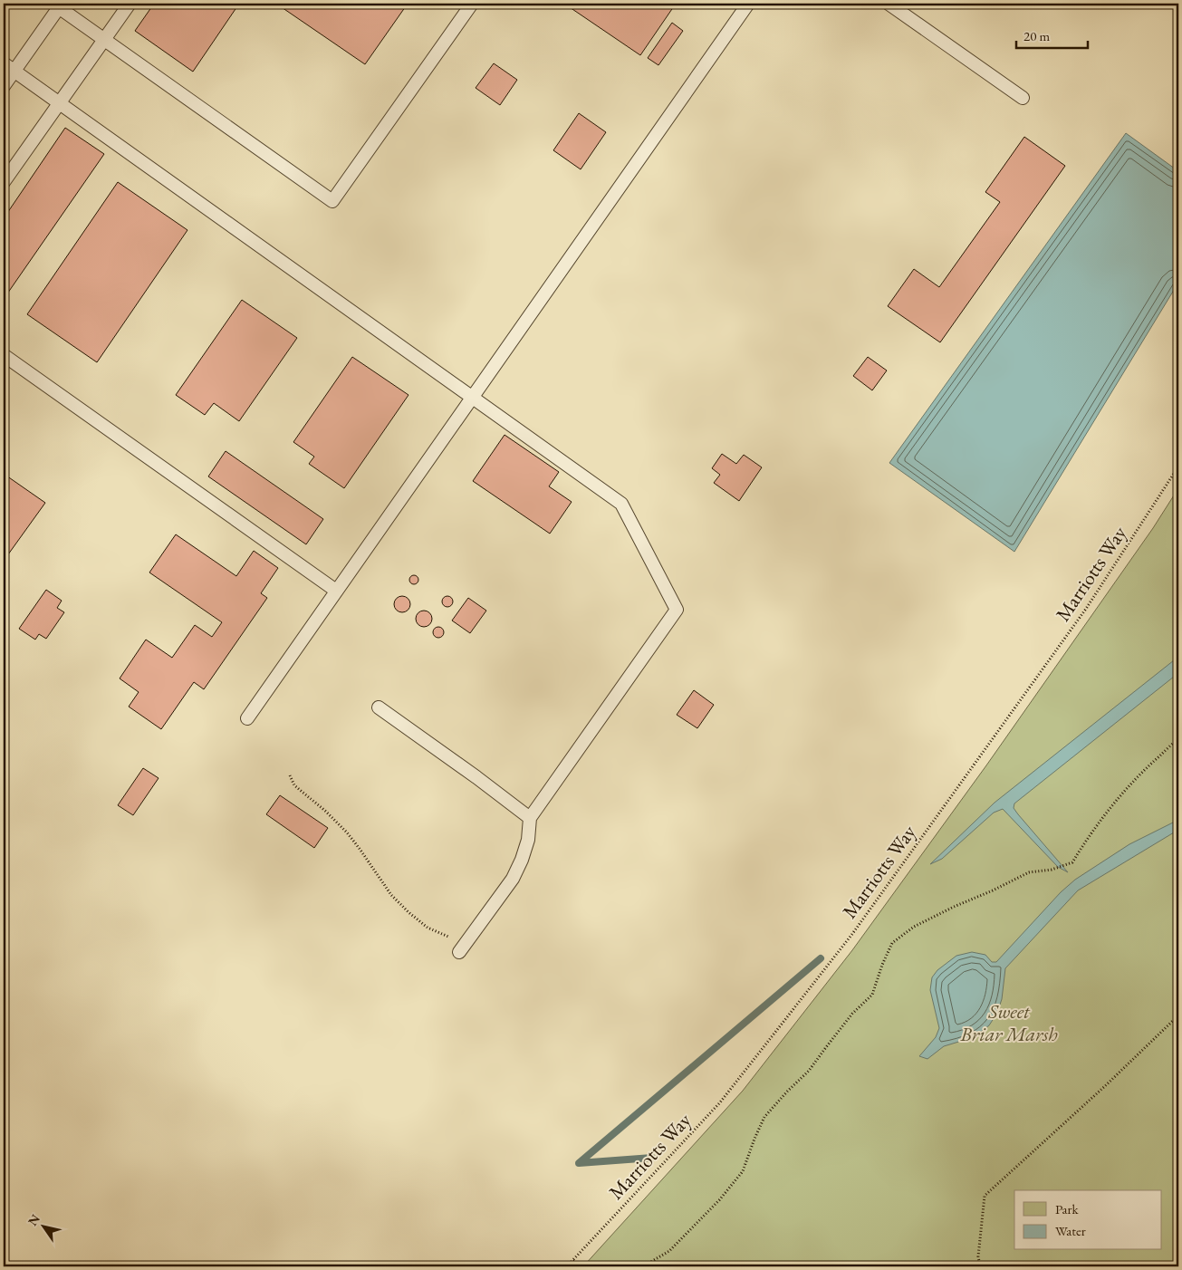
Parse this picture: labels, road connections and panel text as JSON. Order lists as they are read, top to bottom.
{
  "streets": {
    "path": ["Marriotts Way"]
  },
  "parks": ["Sweet Briar Marsh"],
  "legend": ["Park", "Water"],
  "scale_bar": "20 m",
  "north": "top left"
}
